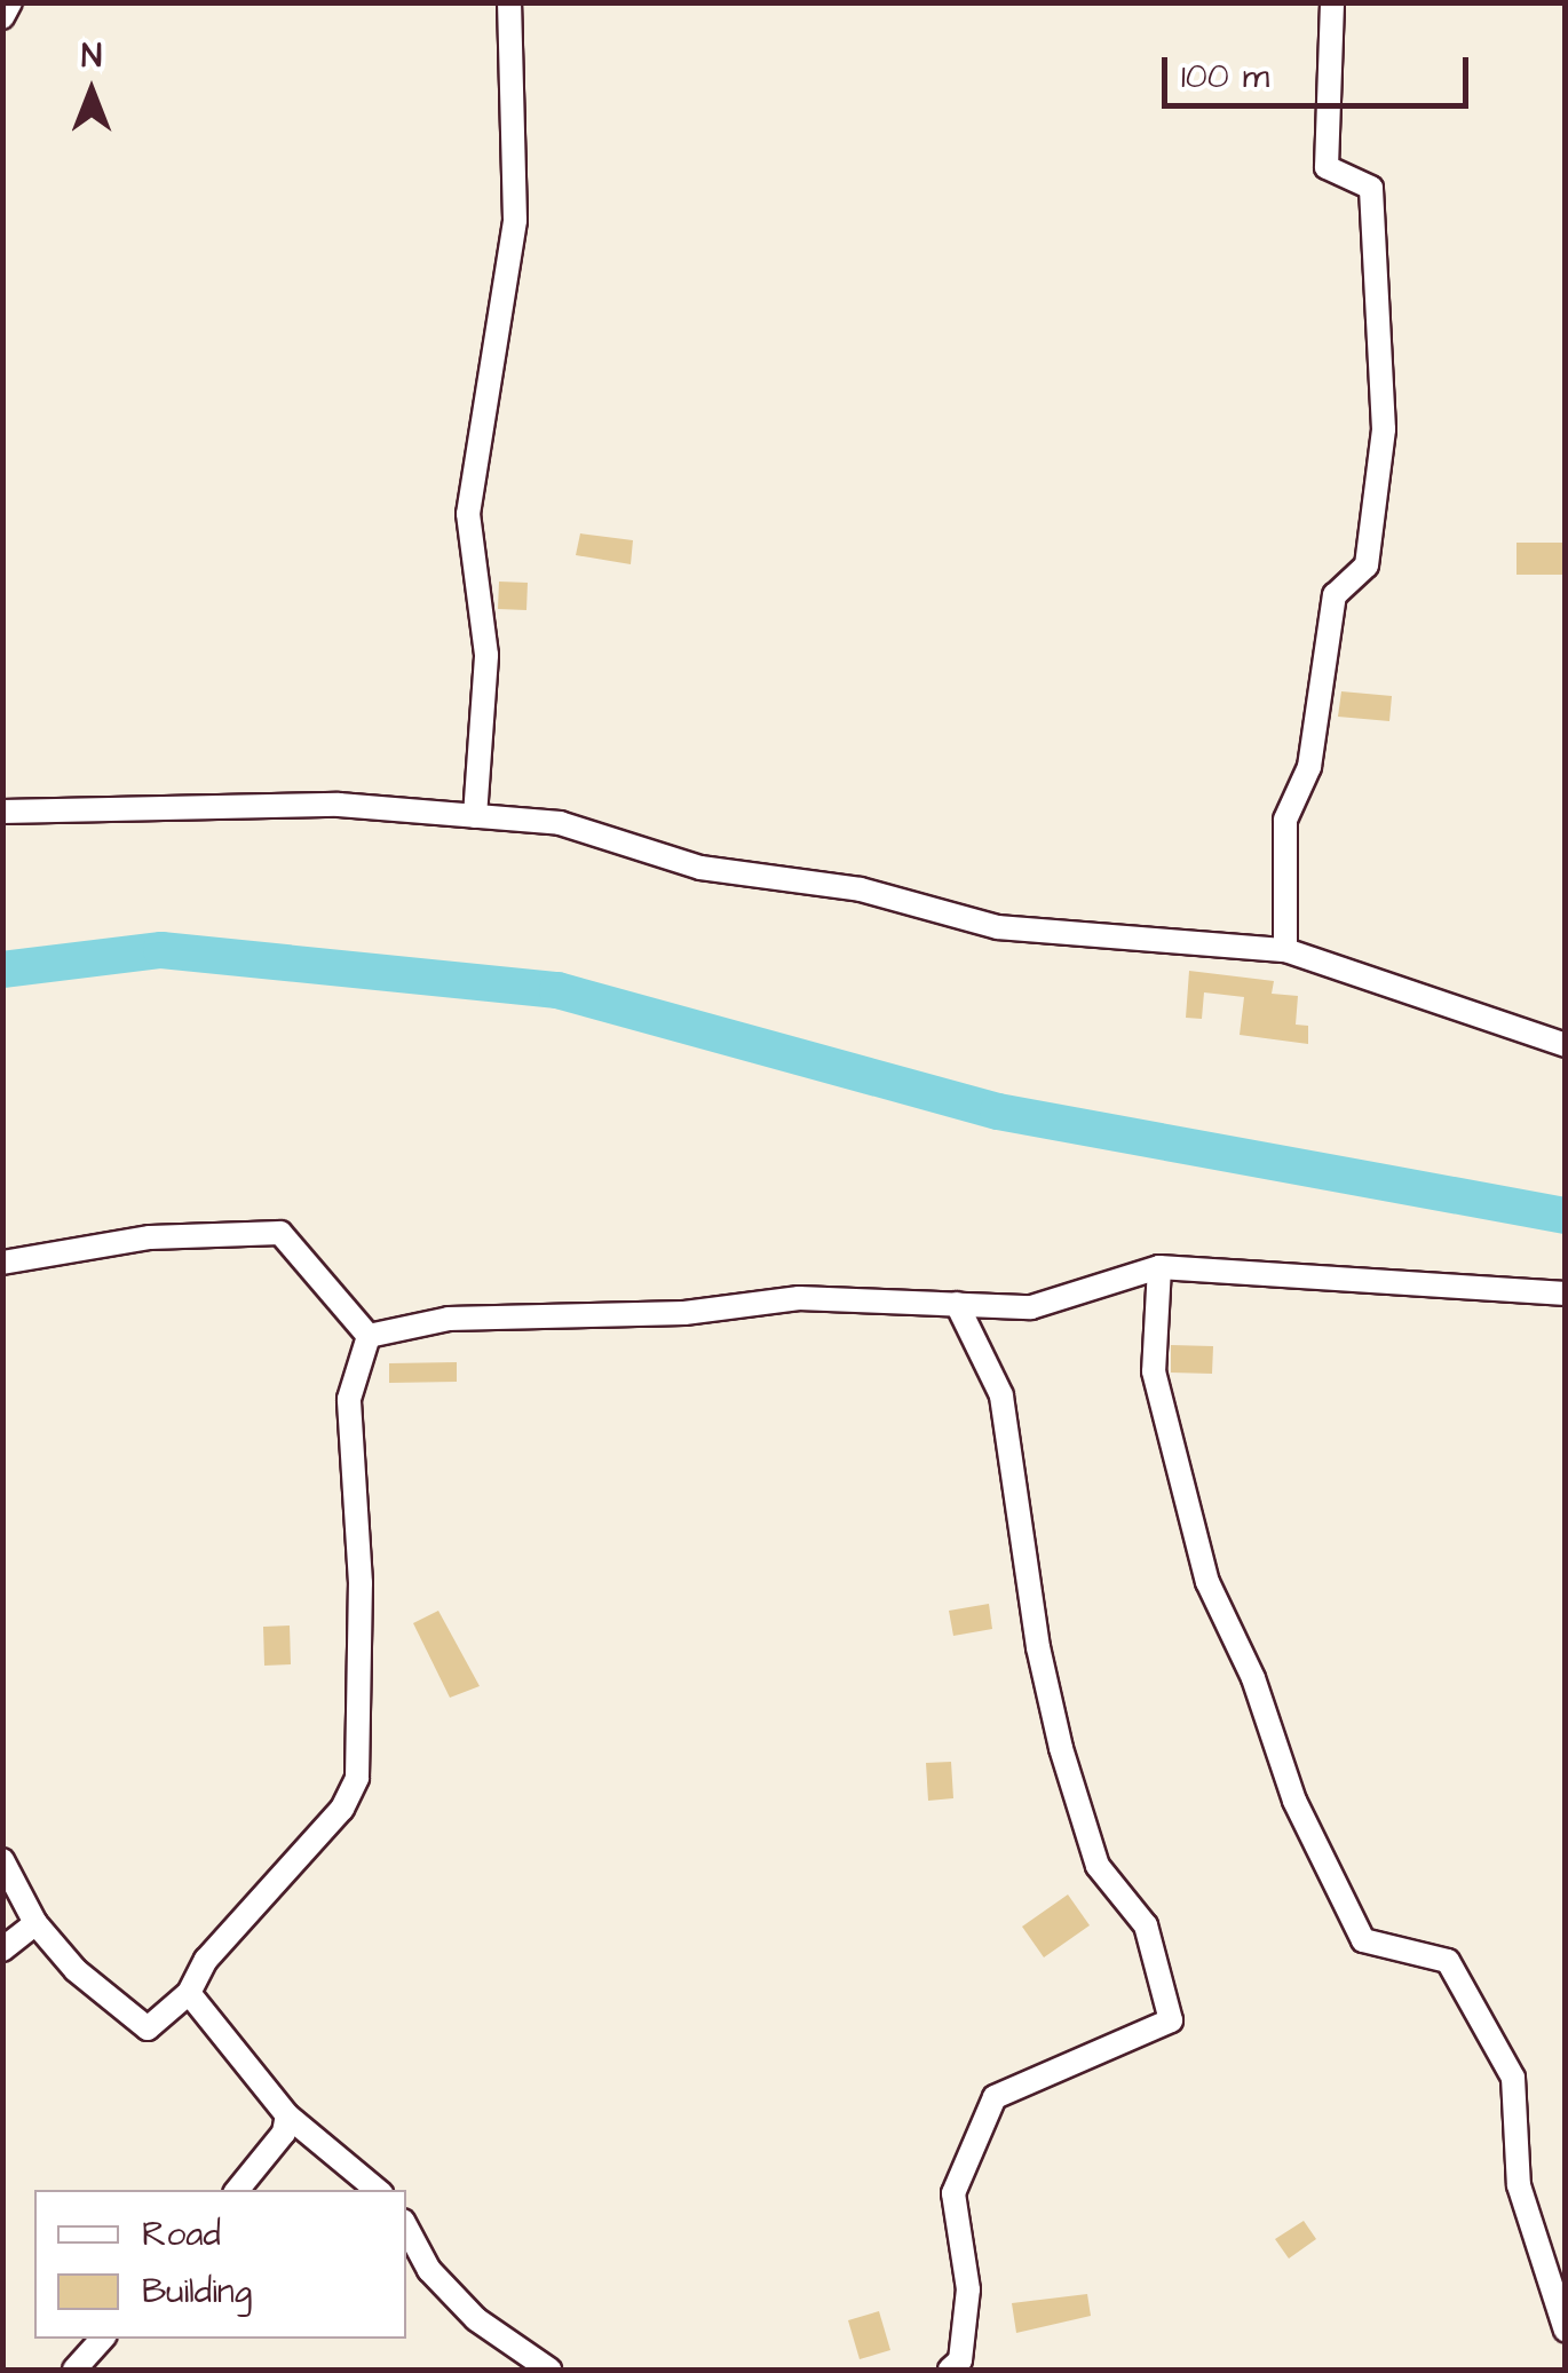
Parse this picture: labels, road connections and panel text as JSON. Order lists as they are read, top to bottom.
{
  "legend": ["Road", "Building"],
  "scale_bar": "100 m",
  "north": "top"
}
